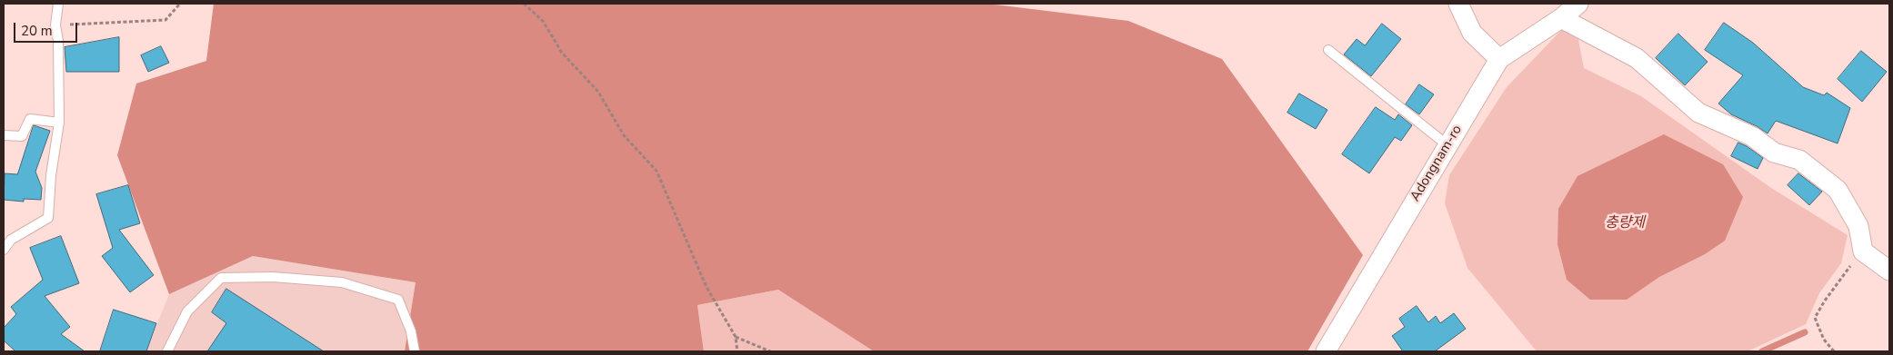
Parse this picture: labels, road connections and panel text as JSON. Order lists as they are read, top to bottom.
{
  "streets": {
    "street": ["Adongnam-ro"]
  },
  "water": ["충량제"],
  "scale_bar": "20 m"
}
